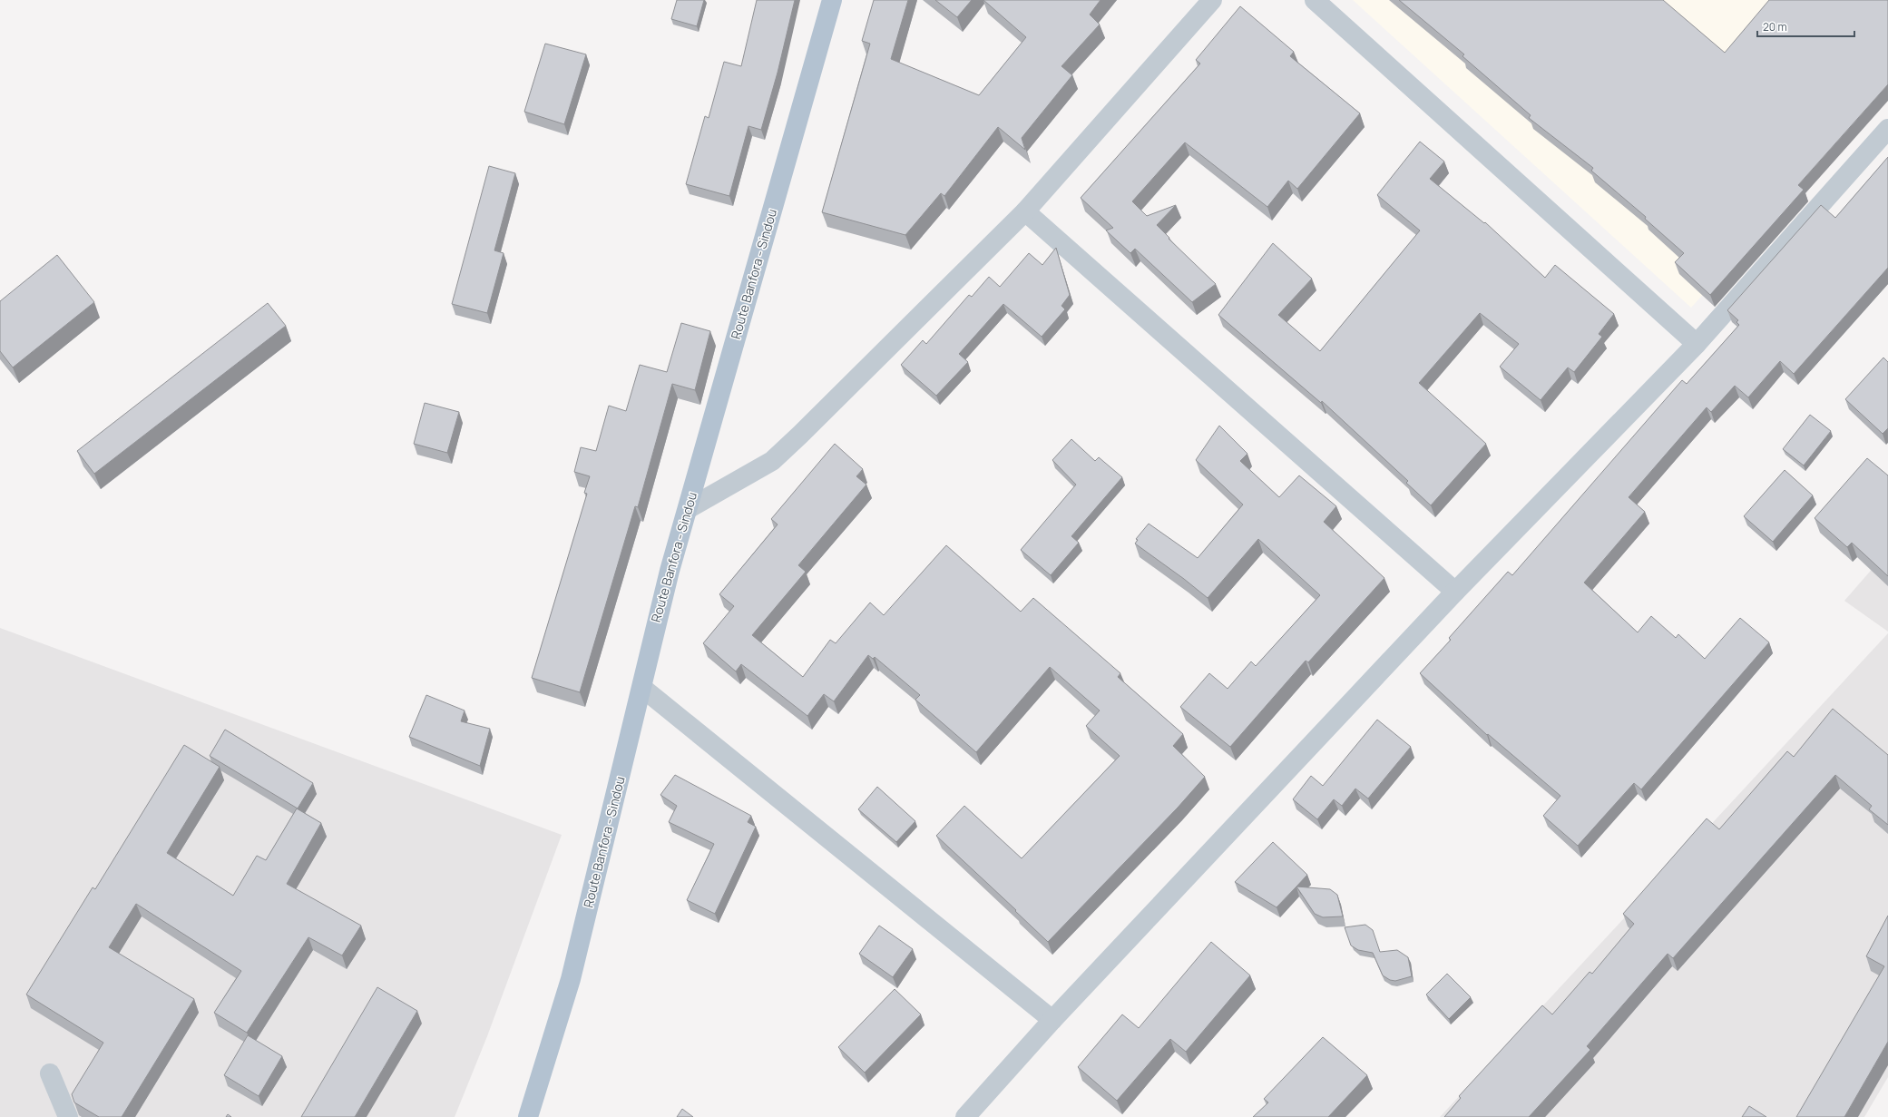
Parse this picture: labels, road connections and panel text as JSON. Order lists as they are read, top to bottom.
{
  "streets": {
    "main road": ["Route Banfora - Sindou"]
  },
  "scale_bar": "20 m"
}
